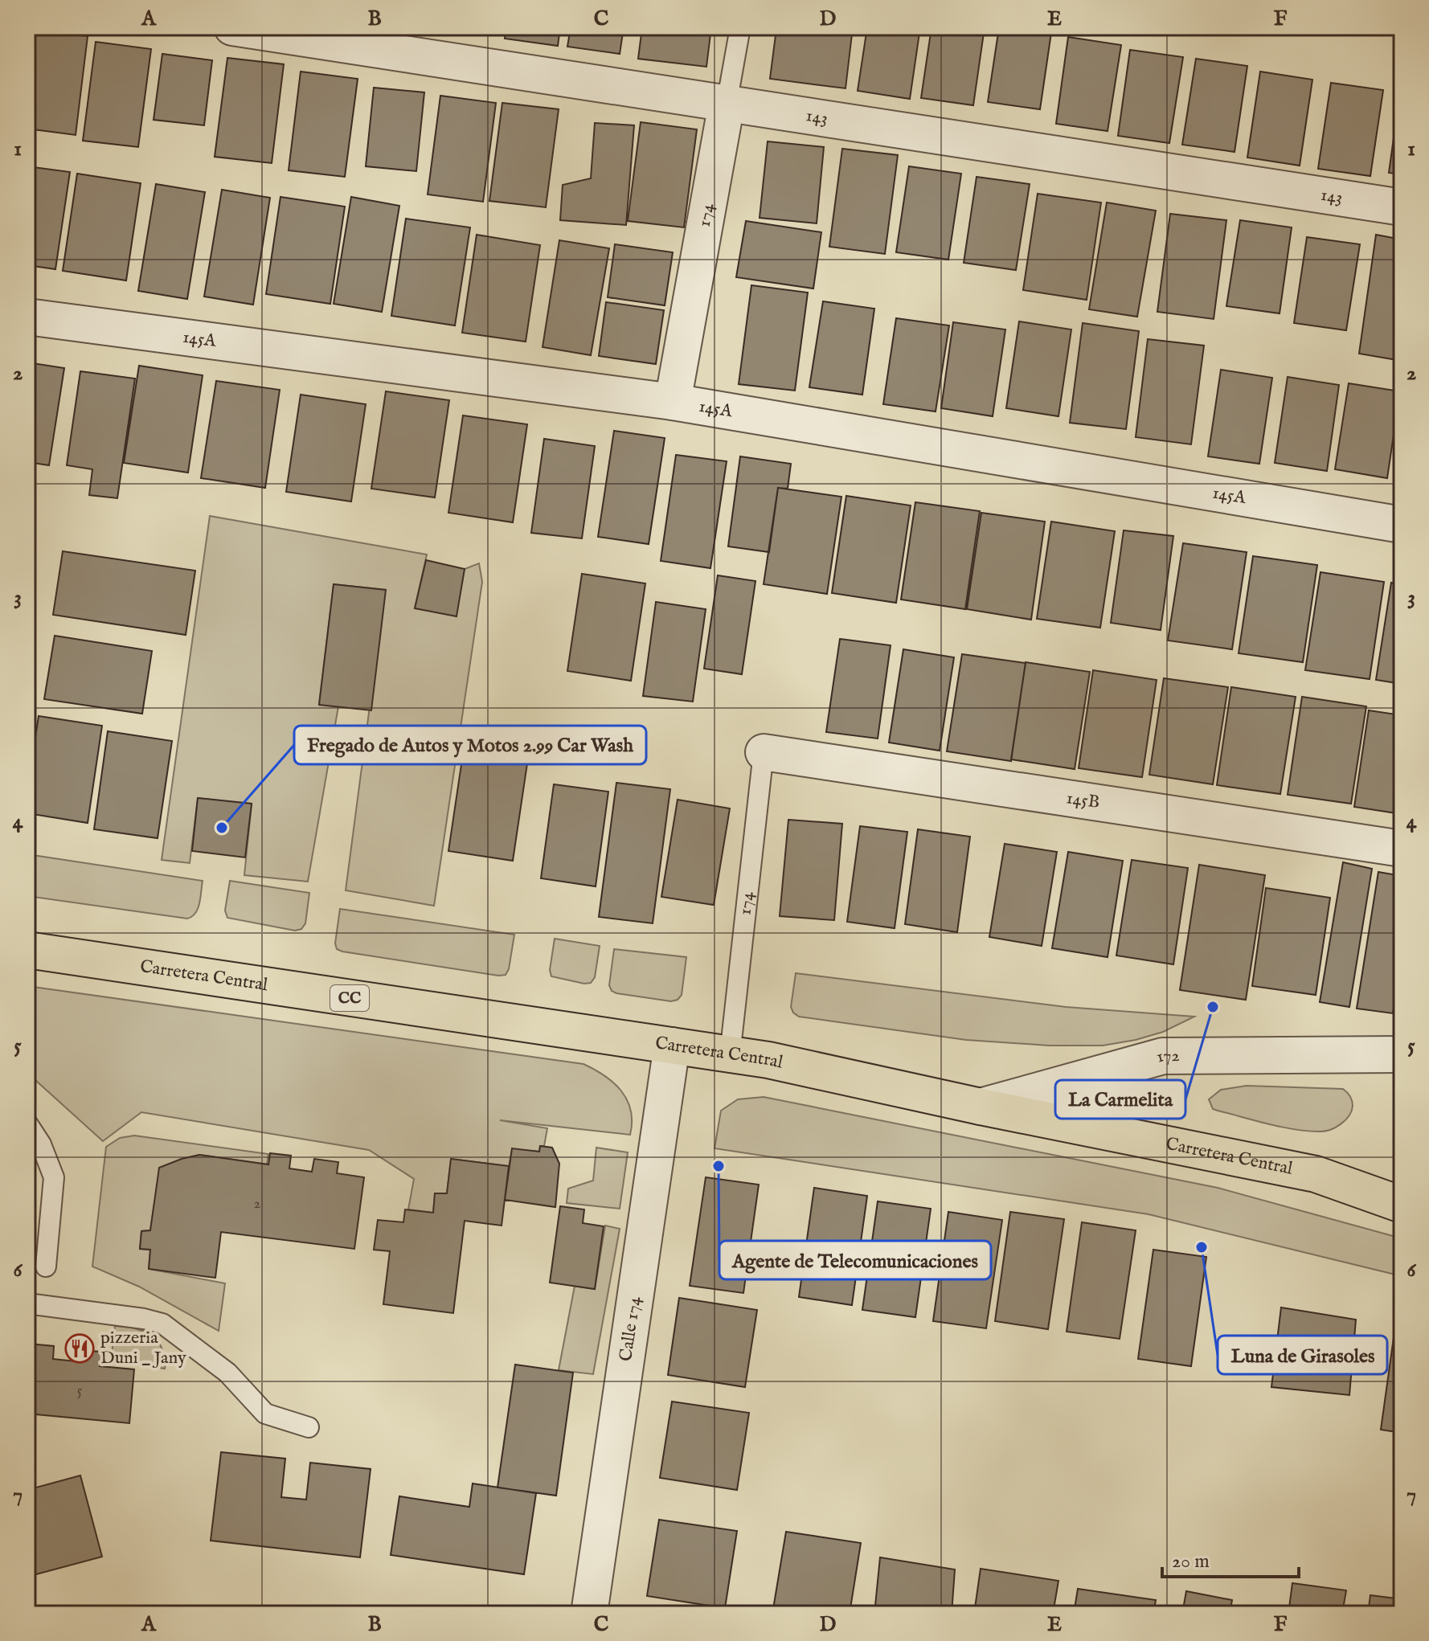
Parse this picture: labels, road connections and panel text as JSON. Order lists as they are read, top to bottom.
{
  "streets": {
    "main road": ["Carretera Central", "CC"],
    "street": [
      "143",
      "174",
      "145A",
      "145B",
      "172",
      "Calle 174"
    ]
  },
  "crossings": [
    ["143", "174"],
    ["174", "145A"],
    ["174", "145B"],
    ["174", "Carretera Central"],
    ["Carretera Central", "172"],
    ["Carretera Central", "Calle 174"]
  ],
  "places": {
    "other": [
      "Fregado de Autos y Motos 2.99 Car Wash",
      "La Carmelita",
      "Agente de Telecomunicaciones",
      "Luna de Girasoles"
    ],
    "restaurant": ["pizzeria Duni _ Jany"]
  },
  "house_numbers": ["2", "5"],
  "scale_bar": "20 m",
  "grid": {
    "columns": [
      "A",
      "B",
      "C",
      "D",
      "E",
      "F"
    ],
    "rows": [
      "1",
      "2",
      "3",
      "4",
      "5",
      "6",
      "7"
    ]
  }
}
